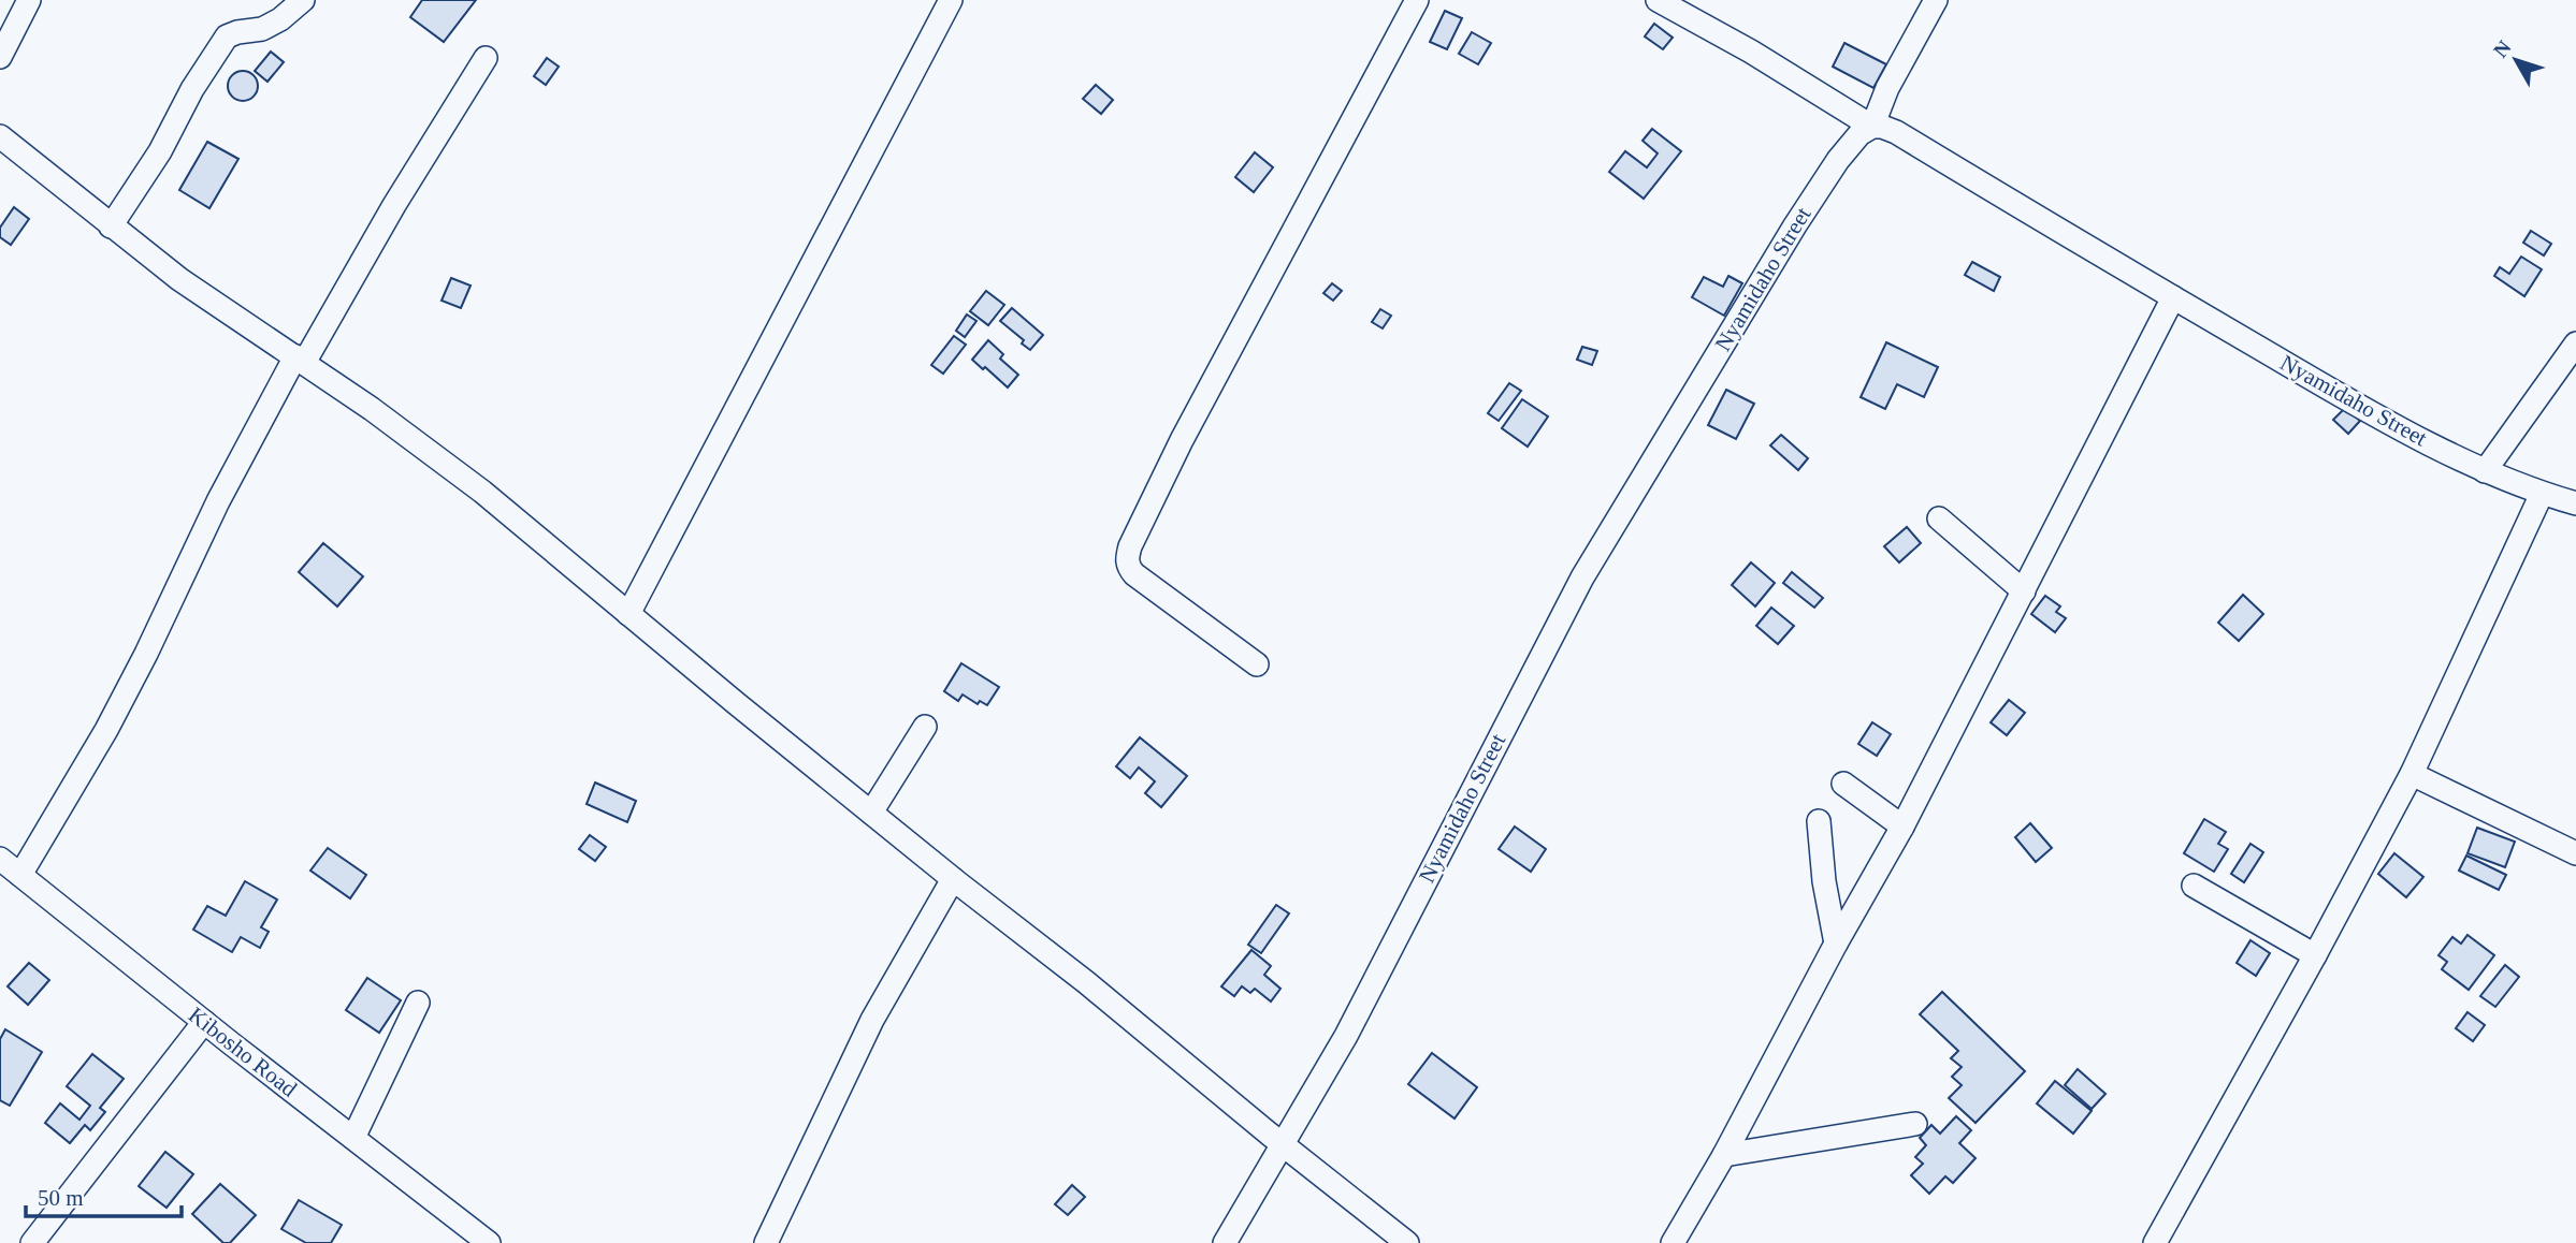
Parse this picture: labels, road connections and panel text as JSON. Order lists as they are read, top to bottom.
{
  "streets": {
    "street": ["Nyamidaho Street", "Kibosho Road"]
  },
  "scale_bar": "50 m",
  "north": "top left"
}
